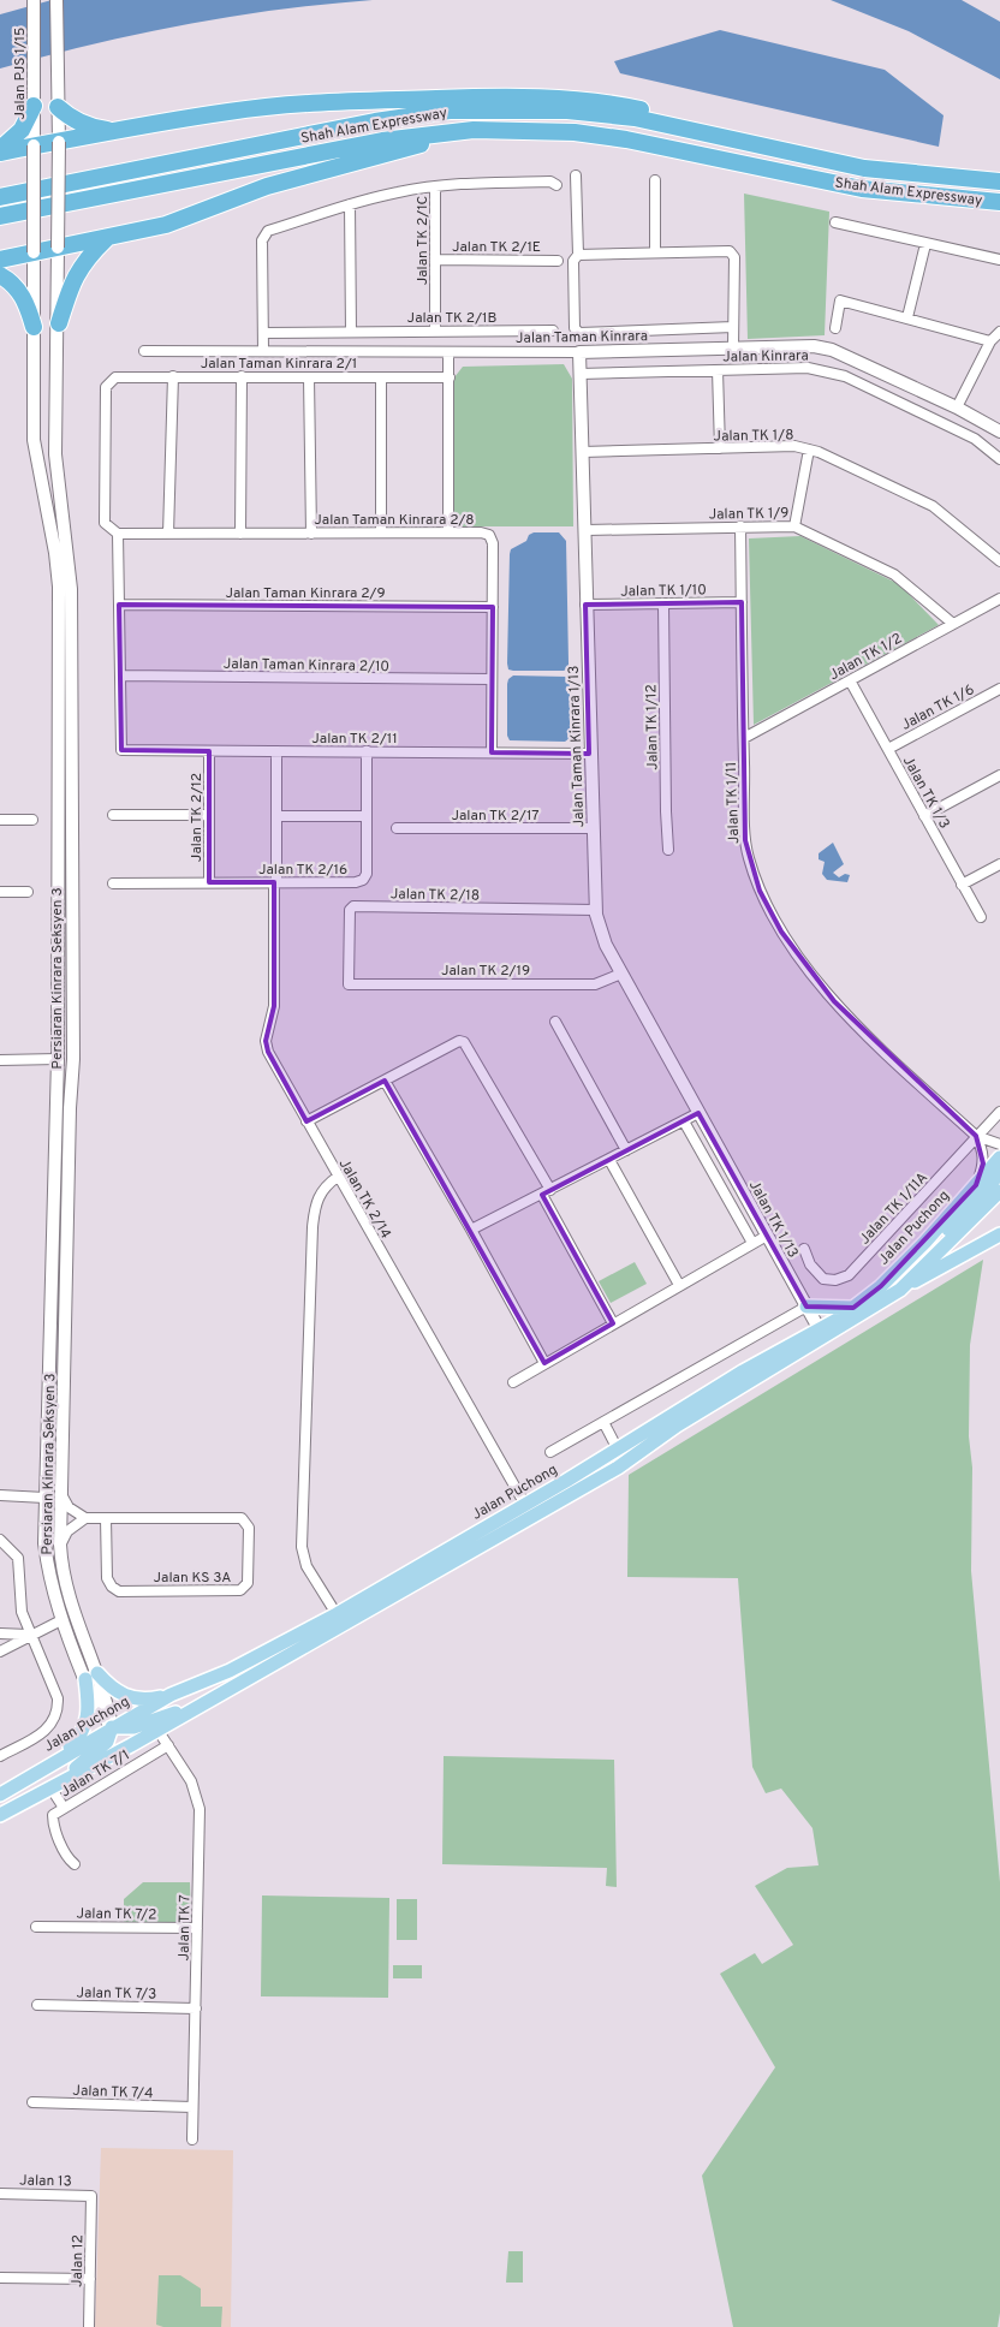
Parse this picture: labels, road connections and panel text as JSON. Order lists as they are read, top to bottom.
{
  "streets": {
    "highway": ["Shah Alam Expressway"],
    "main road": [
      "Jalan PJS 1/15",
      "Jalan Taman Kinrara",
      "Jalan Taman Kinrara 1/13",
      "Persiaran Kinrara Seksyen 3",
      "Jalan TK 1/13",
      "Jalan Puchong"
    ],
    "street": [
      "Jalan TK 2/1C",
      "Jalan TK 2/1E",
      "Jalan TK 2/1B",
      "Jalan Kinrara",
      "Jalan Taman Kinrara 2/1",
      "Jalan TK 1/8",
      "Jalan TK 1/9",
      "Jalan Taman Kinrara 2/8",
      "Jalan TK 1/10",
      "Jalan Taman Kinrara 2/9",
      "Jalan TK 1/2",
      "Jalan Taman Kinrara 2/10",
      "Jalan TK 1/6",
      "Jalan TK 1/12",
      "Jalan TK 2/11",
      "Jalan TK 1/3",
      "Jalan TK 1/11",
      "Jalan TK 2/17",
      "Jalan TK 2/12",
      "Jalan TK 2/16",
      "Jalan TK 2/18",
      "Jalan TK 2/19",
      "Jalan TK 2/14",
      "Jalan TK 1/11A",
      "Jalan KS 3A",
      "Jalan TK 7/1",
      "Jalan TK 7/2",
      "Jalan TK 7",
      "Jalan TK 7/3",
      "Jalan TK 7/4",
      "Jalan 13",
      "Jalan 12"
    ]
  },
  "crossings": [
    ["Jalan PJS 1/15", "Persiaran Kinrara Seksyen 3"],
    ["Jalan TK 2/1C", "Jalan TK 2/1E"],
    ["Jalan TK 2/1C", "Jalan TK 2/1B"],
    ["Jalan Taman Kinrara", "Jalan Taman Kinrara 1/13"],
    ["Jalan Kinrara", "Jalan Taman Kinrara 1/13"],
    ["Jalan Taman Kinrara 2/1", "Jalan Taman Kinrara 2/8"],
    ["Jalan TK 1/8", "Jalan Taman Kinrara 1/13"],
    ["Jalan TK 1/9", "Jalan TK 1/2"],
    ["Jalan TK 1/9", "Jalan Taman Kinrara 1/13"],
    ["Jalan TK 1/9", "Jalan TK 1/11"],
    ["Jalan Taman Kinrara 2/8", "Jalan Taman Kinrara 2/9"],
    ["Jalan Taman Kinrara 2/8", "Jalan Taman Kinrara 2/10"],
    ["Jalan Taman Kinrara 2/8", "Jalan TK 2/11"],
    ["Jalan TK 1/10", "Jalan TK 1/12"],
    ["Jalan TK 1/10", "Jalan Taman Kinrara 1/13"],
    ["Jalan TK 1/10", "Jalan TK 1/11"],
    ["Jalan TK 1/2", "Jalan TK 1/3"],
    ["Jalan TK 1/2", "Jalan TK 1/11"],
    ["Jalan Taman Kinrara 2/10", "Jalan TK 2/11"],
    ["Jalan TK 1/6", "Jalan TK 1/3"],
    ["Jalan TK 2/11", "Jalan Taman Kinrara 1/13"],
    ["Jalan TK 2/11", "Jalan TK 2/12"],
    ["Jalan TK 2/11", "Jalan TK 2/16"],
    ["Jalan TK 2/11", "Jalan TK 2/14"],
    ["Jalan Taman Kinrara 1/13", "Jalan TK 2/17"],
    ["Jalan Taman Kinrara 1/13", "Jalan TK 2/18"],
    ["Jalan Taman Kinrara 1/13", "Jalan TK 2/19"],
    ["Jalan Taman Kinrara 1/13", "Jalan TK 1/13"],
    ["Jalan TK 1/11", "Jalan TK 1/11A"],
    ["Jalan TK 2/12", "Jalan TK 2/16"],
    ["Jalan TK 2/16", "Jalan TK 2/14"],
    ["Jalan TK 2/18", "Jalan TK 2/19"],
    ["Persiaran Kinrara Seksyen 3", "Jalan Puchong"],
    ["Jalan TK 2/14", "Jalan Puchong"],
    ["Jalan TK 1/13", "Jalan Puchong"],
    ["Jalan Puchong", "Jalan TK 7"],
    ["Jalan TK 7/1", "Jalan TK 7"],
    ["Jalan TK 7/2", "Jalan TK 7"],
    ["Jalan TK 7", "Jalan TK 7/3"],
    ["Jalan TK 7", "Jalan TK 7/4"],
    ["Jalan 13", "Jalan 12"]
  ]
}
